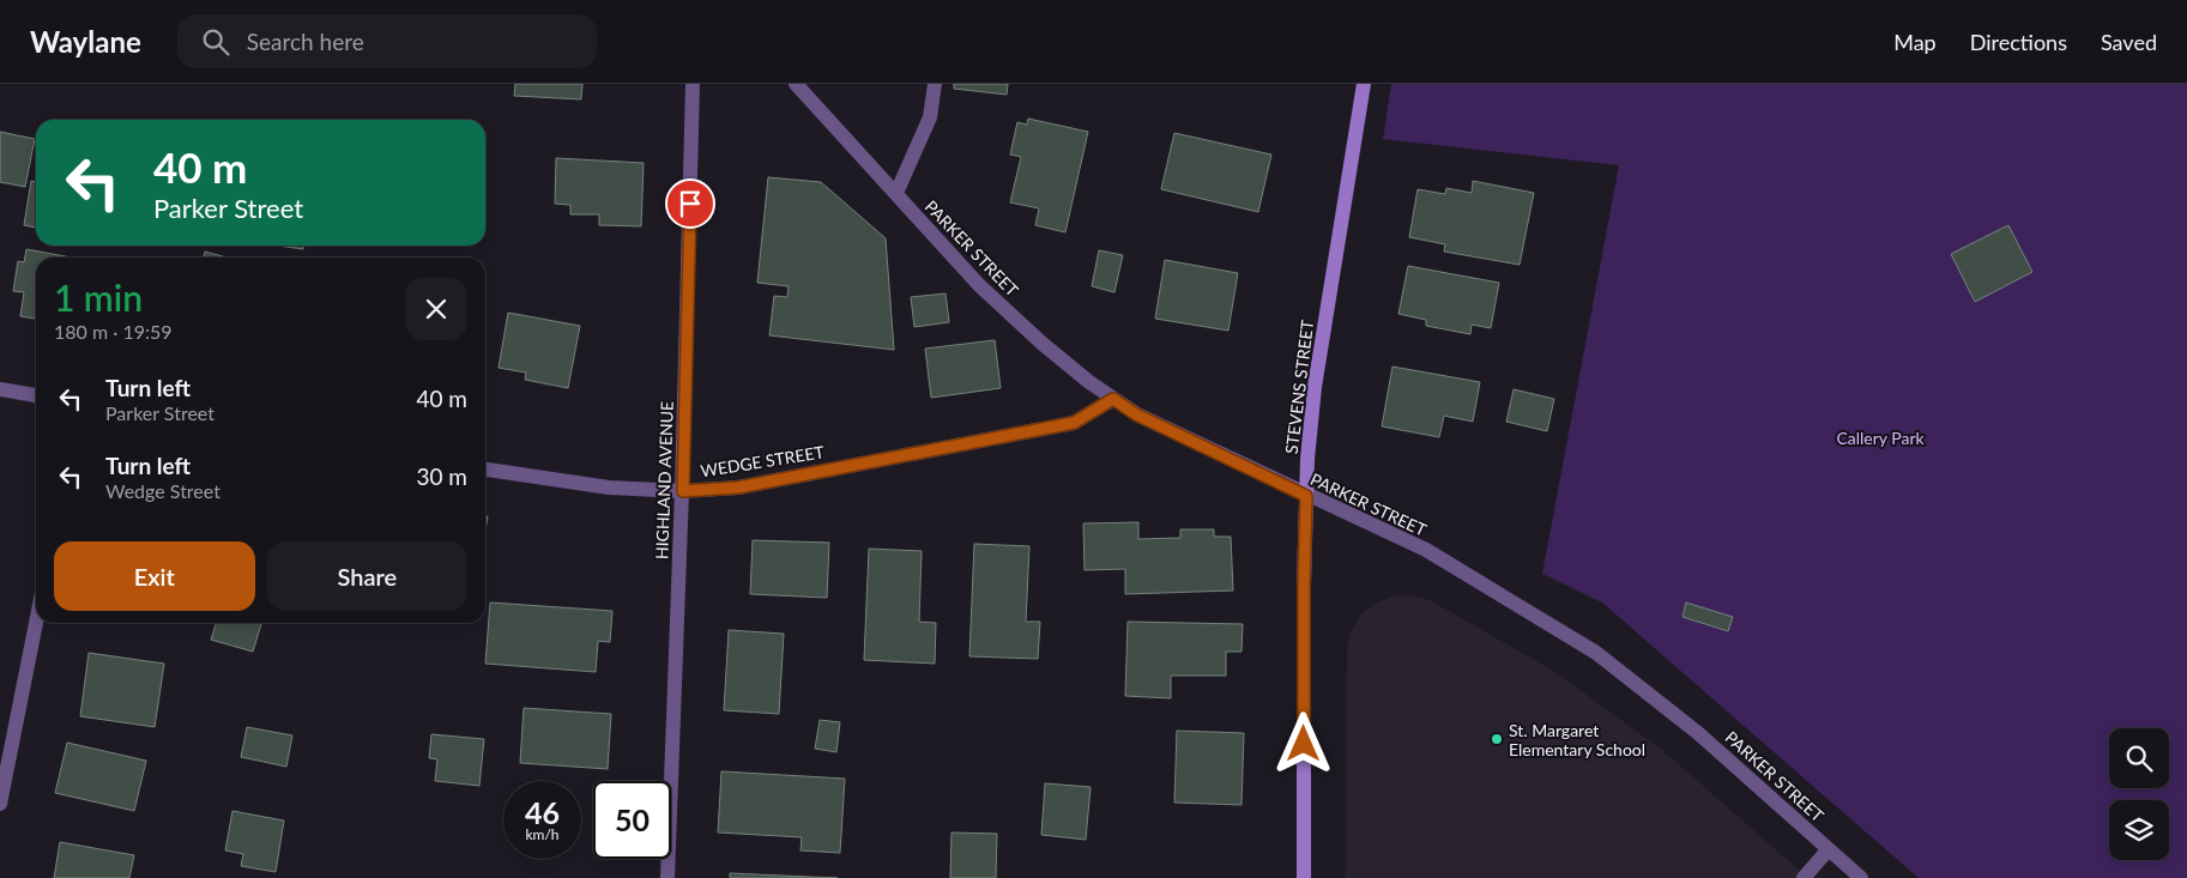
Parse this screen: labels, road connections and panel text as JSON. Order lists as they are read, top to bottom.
{
  "streets": {
    "main road": ["STEVENS STREET"],
    "street": ["PARKER STREET", "WEDGE STREET", "HIGHLAND AVENUE"]
  },
  "crossings": [
    ["PARKER STREET", "STEVENS STREET"],
    ["PARKER STREET", "WEDGE STREET"],
    ["WEDGE STREET", "HIGHLAND AVENUE"]
  ],
  "parks": ["Callery Park"],
  "places": ["St. Margaret Elementary School"],
  "page": {
    "header": "Waylane",
    "search": "Search here",
    "nav": ["Map", "Directions", "Saved"],
    "turn": ["40 m", "Parker Street"],
    "heading": ["1 min", "180 m · 19:59"],
    "list": [
      {
        "name": "Turn left",
        "note": "Parker Street",
        "value": "40 m"
      },
      {
        "name": "Turn left",
        "note": "Wedge Street",
        "value": "30 m"
      }
    ],
    "buttons": ["Exit", "Share"],
    "speed": "46 km/h",
    "limit": "50"
  }
}
